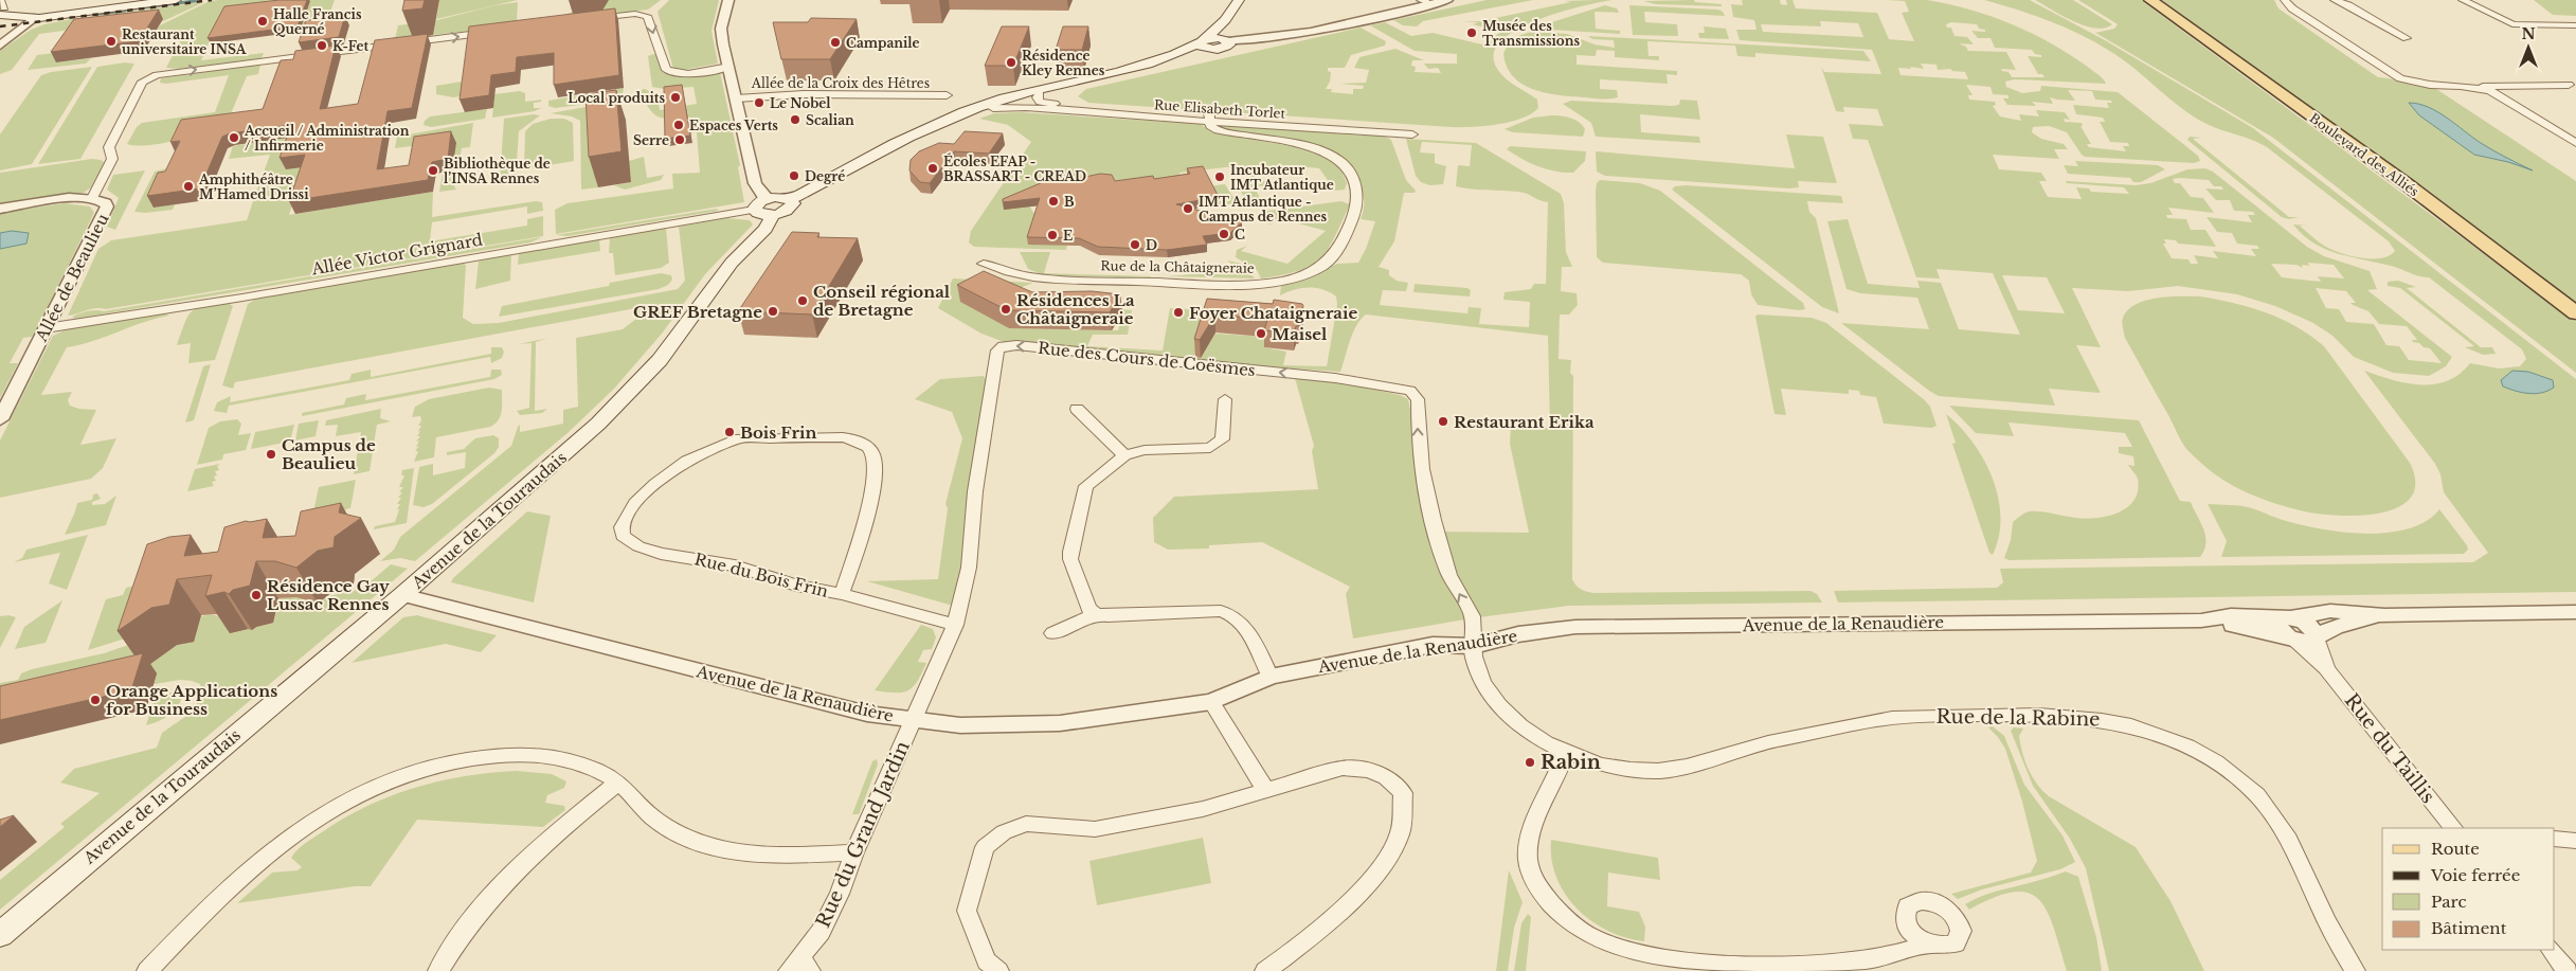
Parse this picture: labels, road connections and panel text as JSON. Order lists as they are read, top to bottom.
{
  "streets": {
    "main road": ["Boulevard des Alliés", "Avenue de la Touraudais"],
    "street": [
      "Allée de la Croix des Hêtres",
      "Rue Elisabeth Torlet",
      "Allée Victor Grignard",
      "Rue de la Châtaigneraie",
      "Allée de Beaulieu",
      "Rue des Cours de Coësmes",
      "Rue du Bois Frin",
      "Avenue de la Renaudière",
      "Rue de la Rabine",
      "Rue du Taillis",
      "Rue du Grand Jardin"
    ]
  },
  "crossings": [
    ["Rue Elisabeth Torlet", "Rue de la Châtaigneraie"],
    ["Allée Victor Grignard", "Allée de Beaulieu"],
    ["Allée Victor Grignard", "Avenue de la Touraudais"],
    ["Rue des Cours de Coësmes", "Rue du Bois Frin"],
    ["Rue des Cours de Coësmes", "Avenue de la Renaudière"],
    ["Rue des Cours de Coësmes", "Rue de la Rabine"],
    ["Rue des Cours de Coësmes", "Rue du Grand Jardin"],
    ["Avenue de la Touraudais", "Avenue de la Renaudière"],
    ["Avenue de la Renaudière", "Rue de la Rabine"],
    ["Avenue de la Renaudière", "Rue du Taillis"],
    ["Avenue de la Renaudière", "Rue du Grand Jardin"]
  ],
  "places": [
    "Halle Francis Querné",
    "Musée des Transmissions",
    "Restaurant universitaire INSA",
    "Campanile",
    "K-Fet",
    "Résidence Kley Rennes",
    "Local produits",
    "Le Nobel",
    "Scalian",
    "Espaces Verts",
    "Accueil / Administration / Infirmerie",
    "Serre",
    "Écoles EFAP - BRASSART - CREAD",
    "Bibliothèque de l’INSA Rennes",
    "Degré",
    "Incubateur IMT Atlantique",
    "Amphithéâtre M’Hamed Drissi",
    "B",
    "IMT Atlantique - Campus de Rennes",
    "C",
    "E",
    "D",
    "Conseil régional de Bretagne",
    "Résidences La Châtaigneraie",
    "GREF Bretagne",
    "Foyer Chataigneraie",
    "Maisel",
    "Restaurant Erika",
    "Bois Frin",
    "Campus de Beaulieu",
    "Résidence Gay Lussac Rennes",
    "Orange Applications for Business",
    "Rabin"
  ],
  "legend": [
    "Route",
    "Voie ferrée",
    "Parc",
    "Bâtiment"
  ],
  "north": "top"
}
